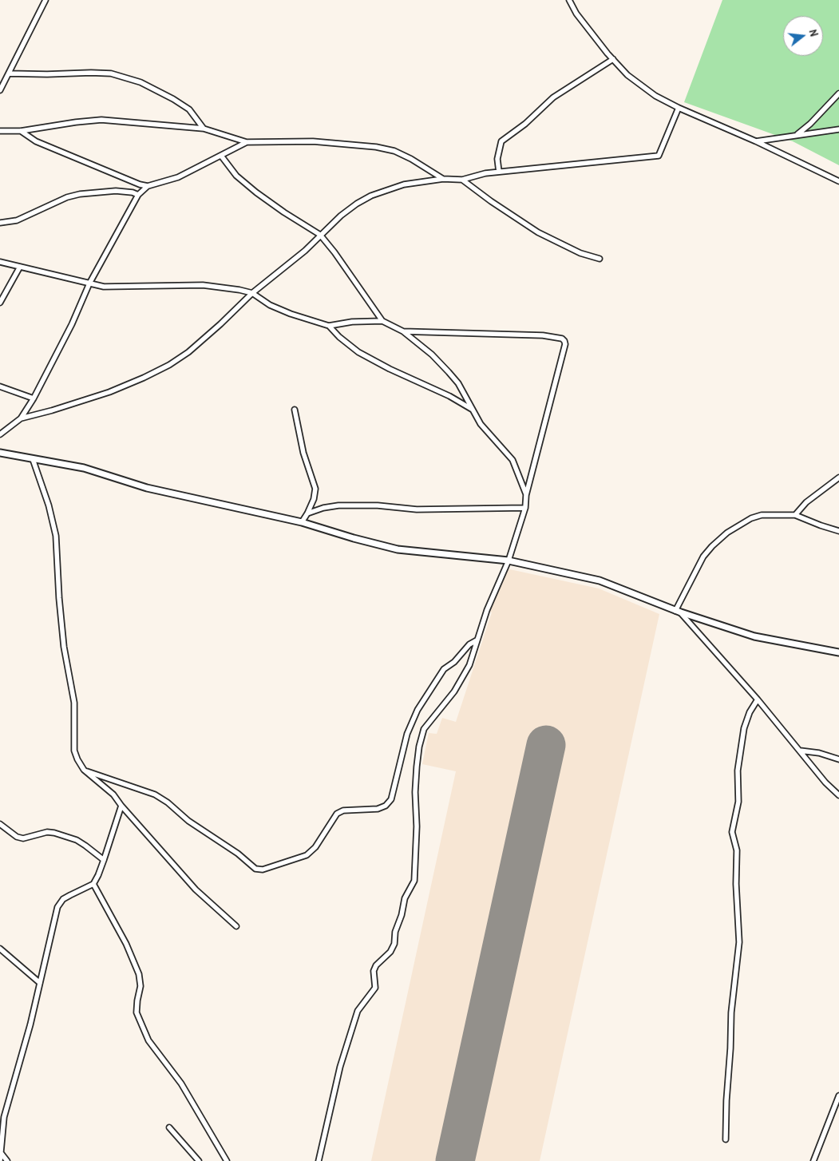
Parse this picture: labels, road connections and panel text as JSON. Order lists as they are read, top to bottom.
{
  "north": "right"
}
